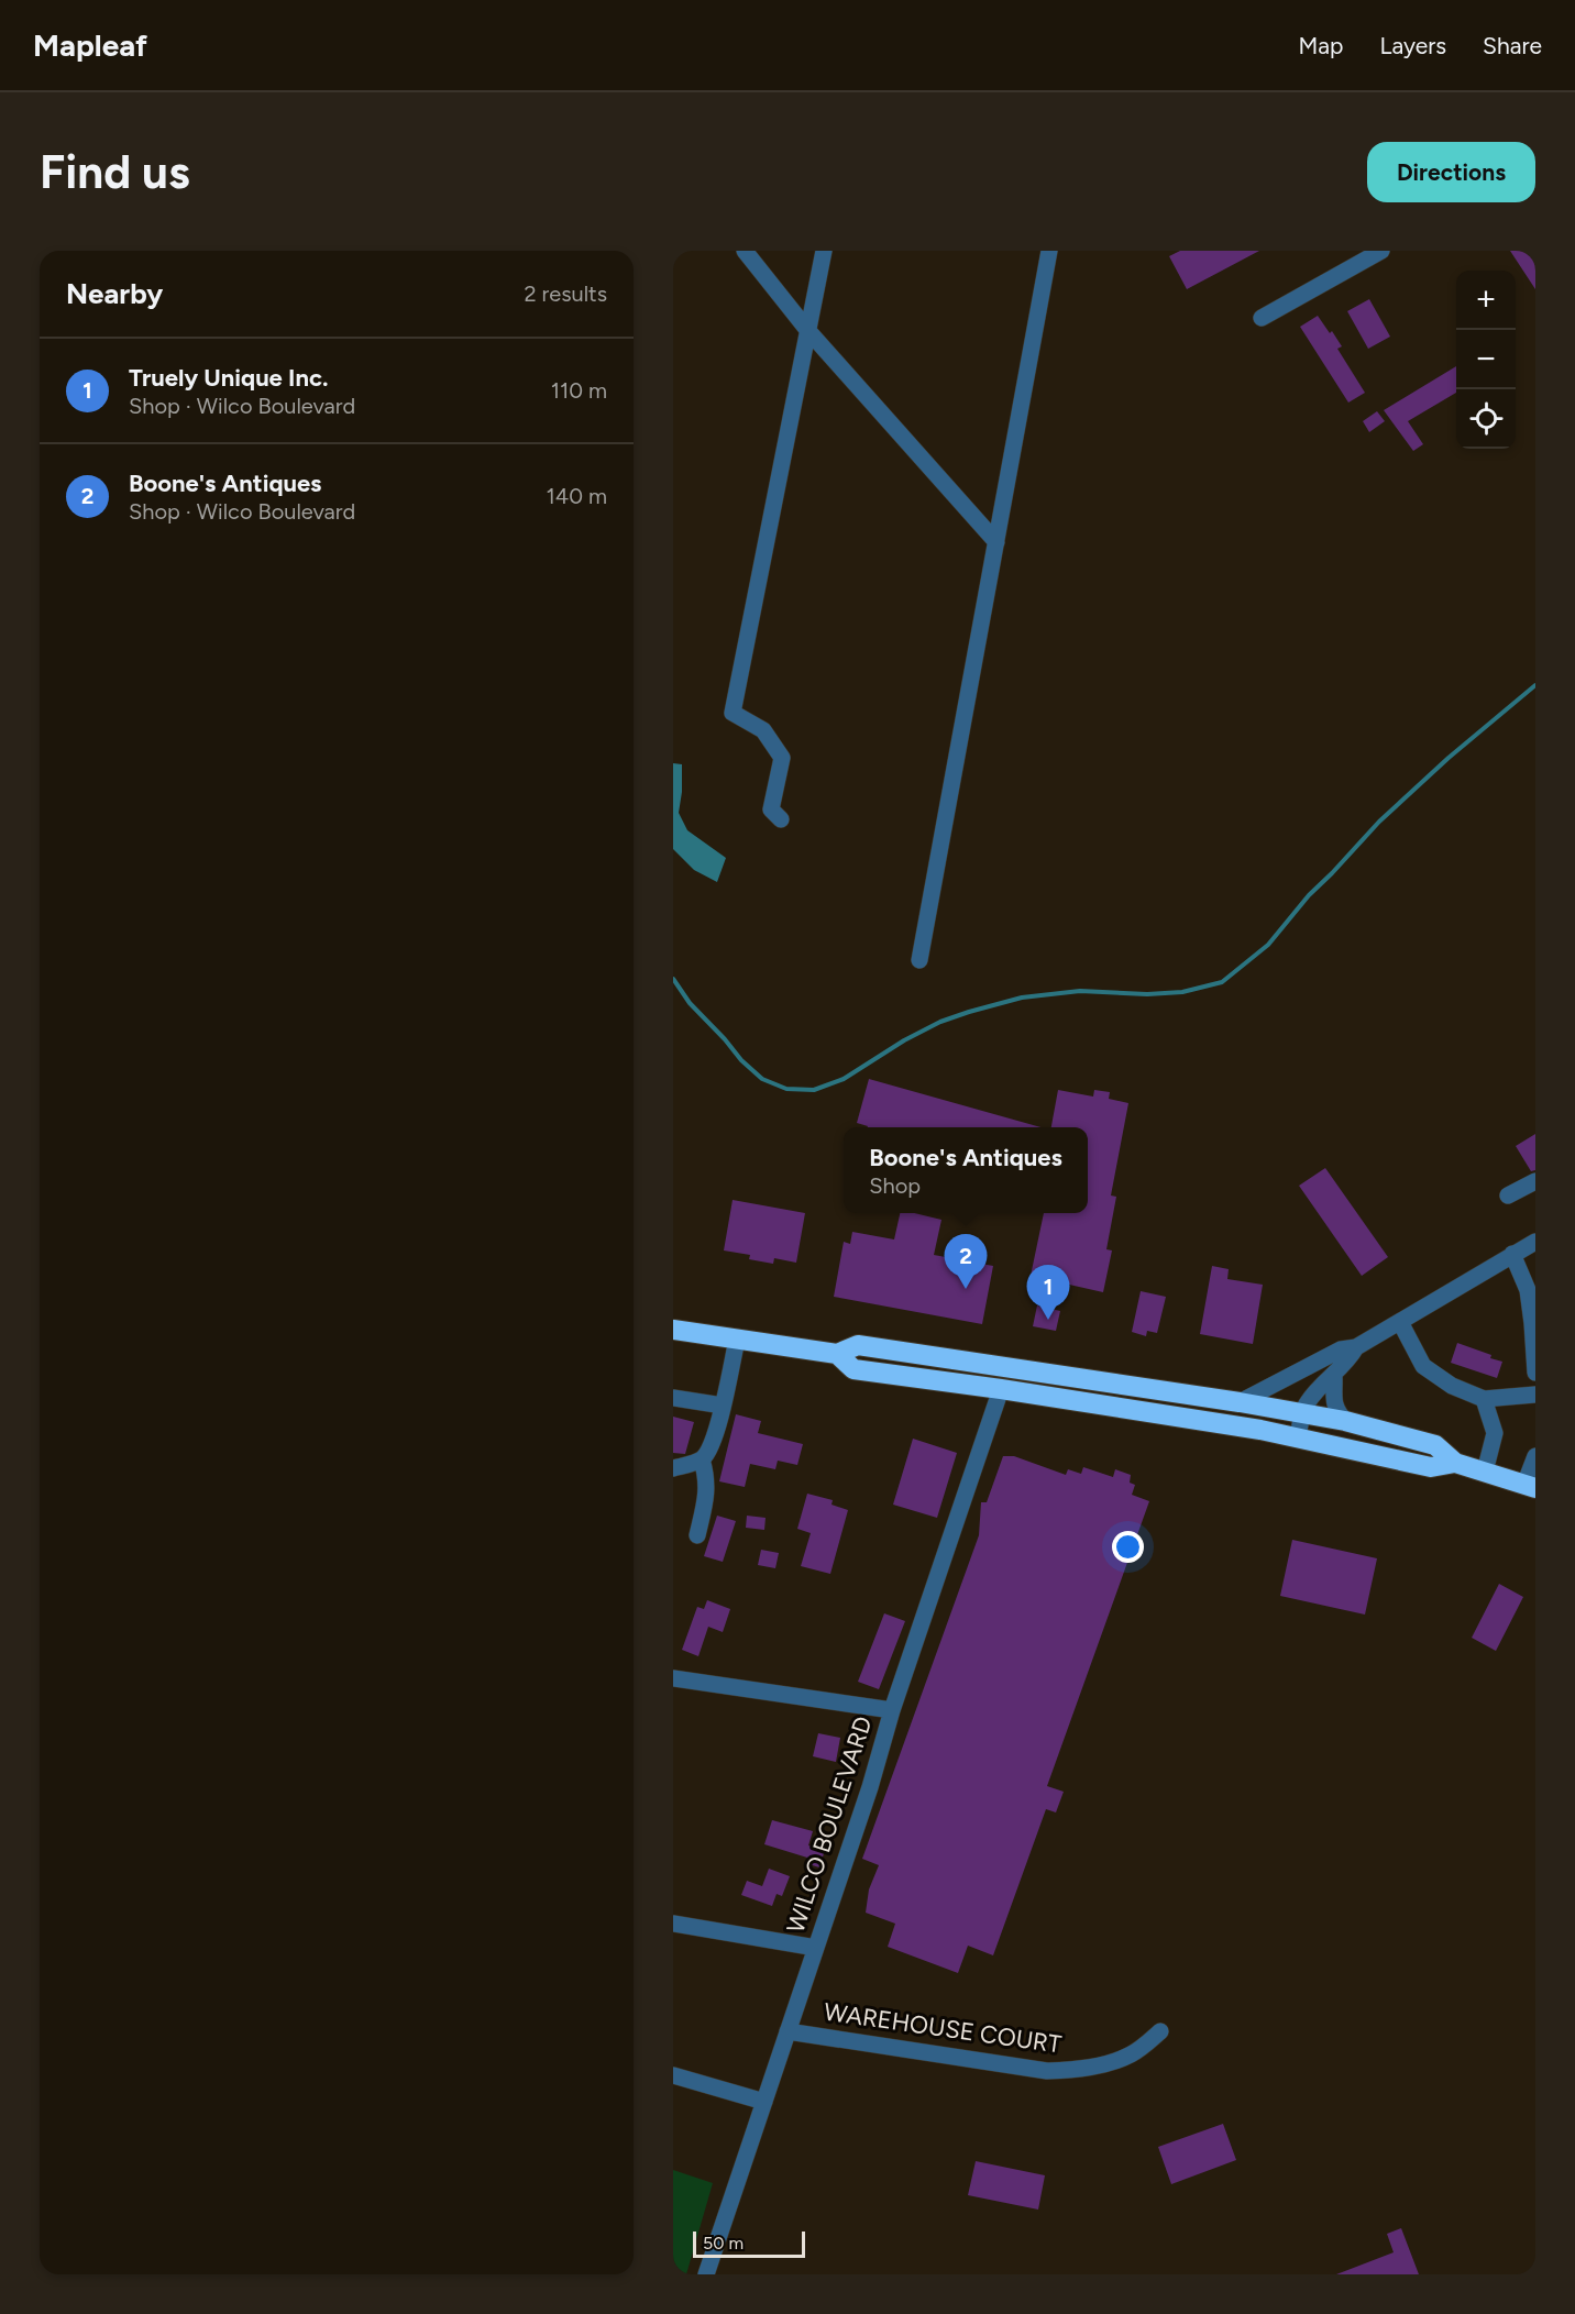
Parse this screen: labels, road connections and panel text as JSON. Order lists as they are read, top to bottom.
{
  "streets": {
    "street": ["WILCO BOULEVARD", "WAREHOUSE COURT"]
  },
  "crossings": [
    ["WILCO BOULEVARD", "WAREHOUSE COURT"]
  ],
  "scale_bar": "50 m",
  "page": {
    "header": "Mapleaf",
    "nav": ["Map", "Layers", "Share"],
    "buttons": "Directions",
    "title": "Find us",
    "heading": ["Nearby", "2 results"],
    "map_buttons": ["+", "−"],
    "list": [
      {
        "mark": "1",
        "name": "Truely Unique Inc.",
        "note": "Shop · Wilco Boulevard",
        "value": "110 m"
      },
      {
        "mark": "2",
        "name": "Boone's Antiques",
        "note": "Shop · Wilco Boulevard",
        "value": "140 m"
      }
    ],
    "popup": ["Boone's Antiques", "Shop"],
    "pins": ["2", "1"],
    "scale": "50 m"
  }
}
